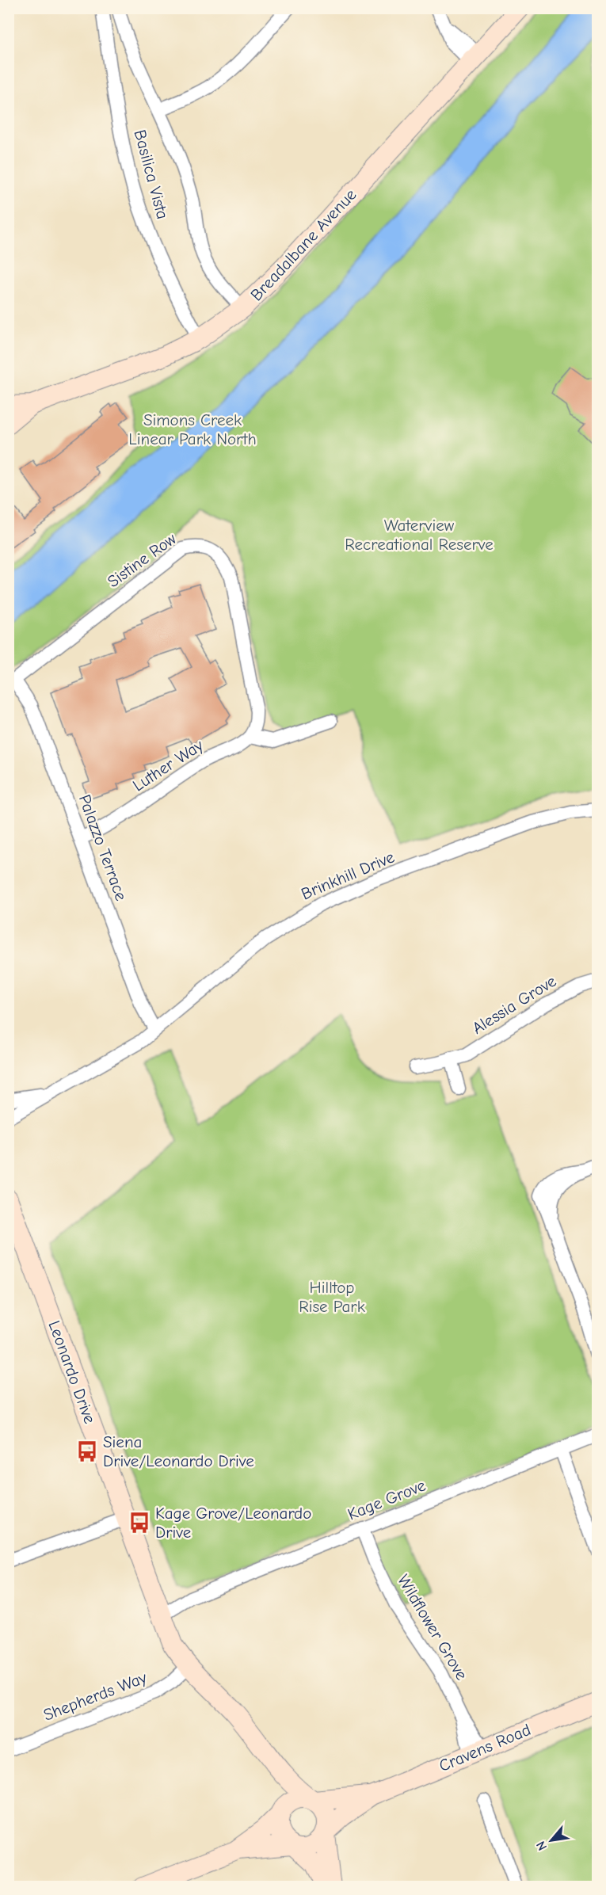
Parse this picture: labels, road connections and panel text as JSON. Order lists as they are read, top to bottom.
{
  "streets": {
    "street": [
      "Basilica Vista",
      "Breadalbane Avenue",
      "Sistine Row",
      "Luther Way",
      "Palazzo Terrace",
      "Brinkhill Drive",
      "Alessia Grove",
      "Leonardo Drive",
      "Kage Grove",
      "Wildflower Grove",
      "Shepherds Way",
      "Cravens Road"
    ]
  },
  "crossings": [
    ["Basilica Vista", "Breadalbane Avenue"],
    ["Sistine Row", "Luther Way"],
    ["Sistine Row", "Palazzo Terrace"],
    ["Luther Way", "Palazzo Terrace"],
    ["Palazzo Terrace", "Brinkhill Drive"],
    ["Leonardo Drive", "Kage Grove"],
    ["Leonardo Drive", "Shepherds Way"],
    ["Leonardo Drive", "Cravens Road"],
    ["Kage Grove", "Wildflower Grove"],
    ["Wildflower Grove", "Cravens Road"]
  ],
  "parks": ["Simons Creek Linear Park North", "Waterview Recreational Reserve", "Hilltop Rise Park"],
  "places": {
    "bus stop": ["Siena Drive/Leonardo Drive", "Kage Grove/Leonardo Drive"]
  },
  "north": "bottom left"
}
